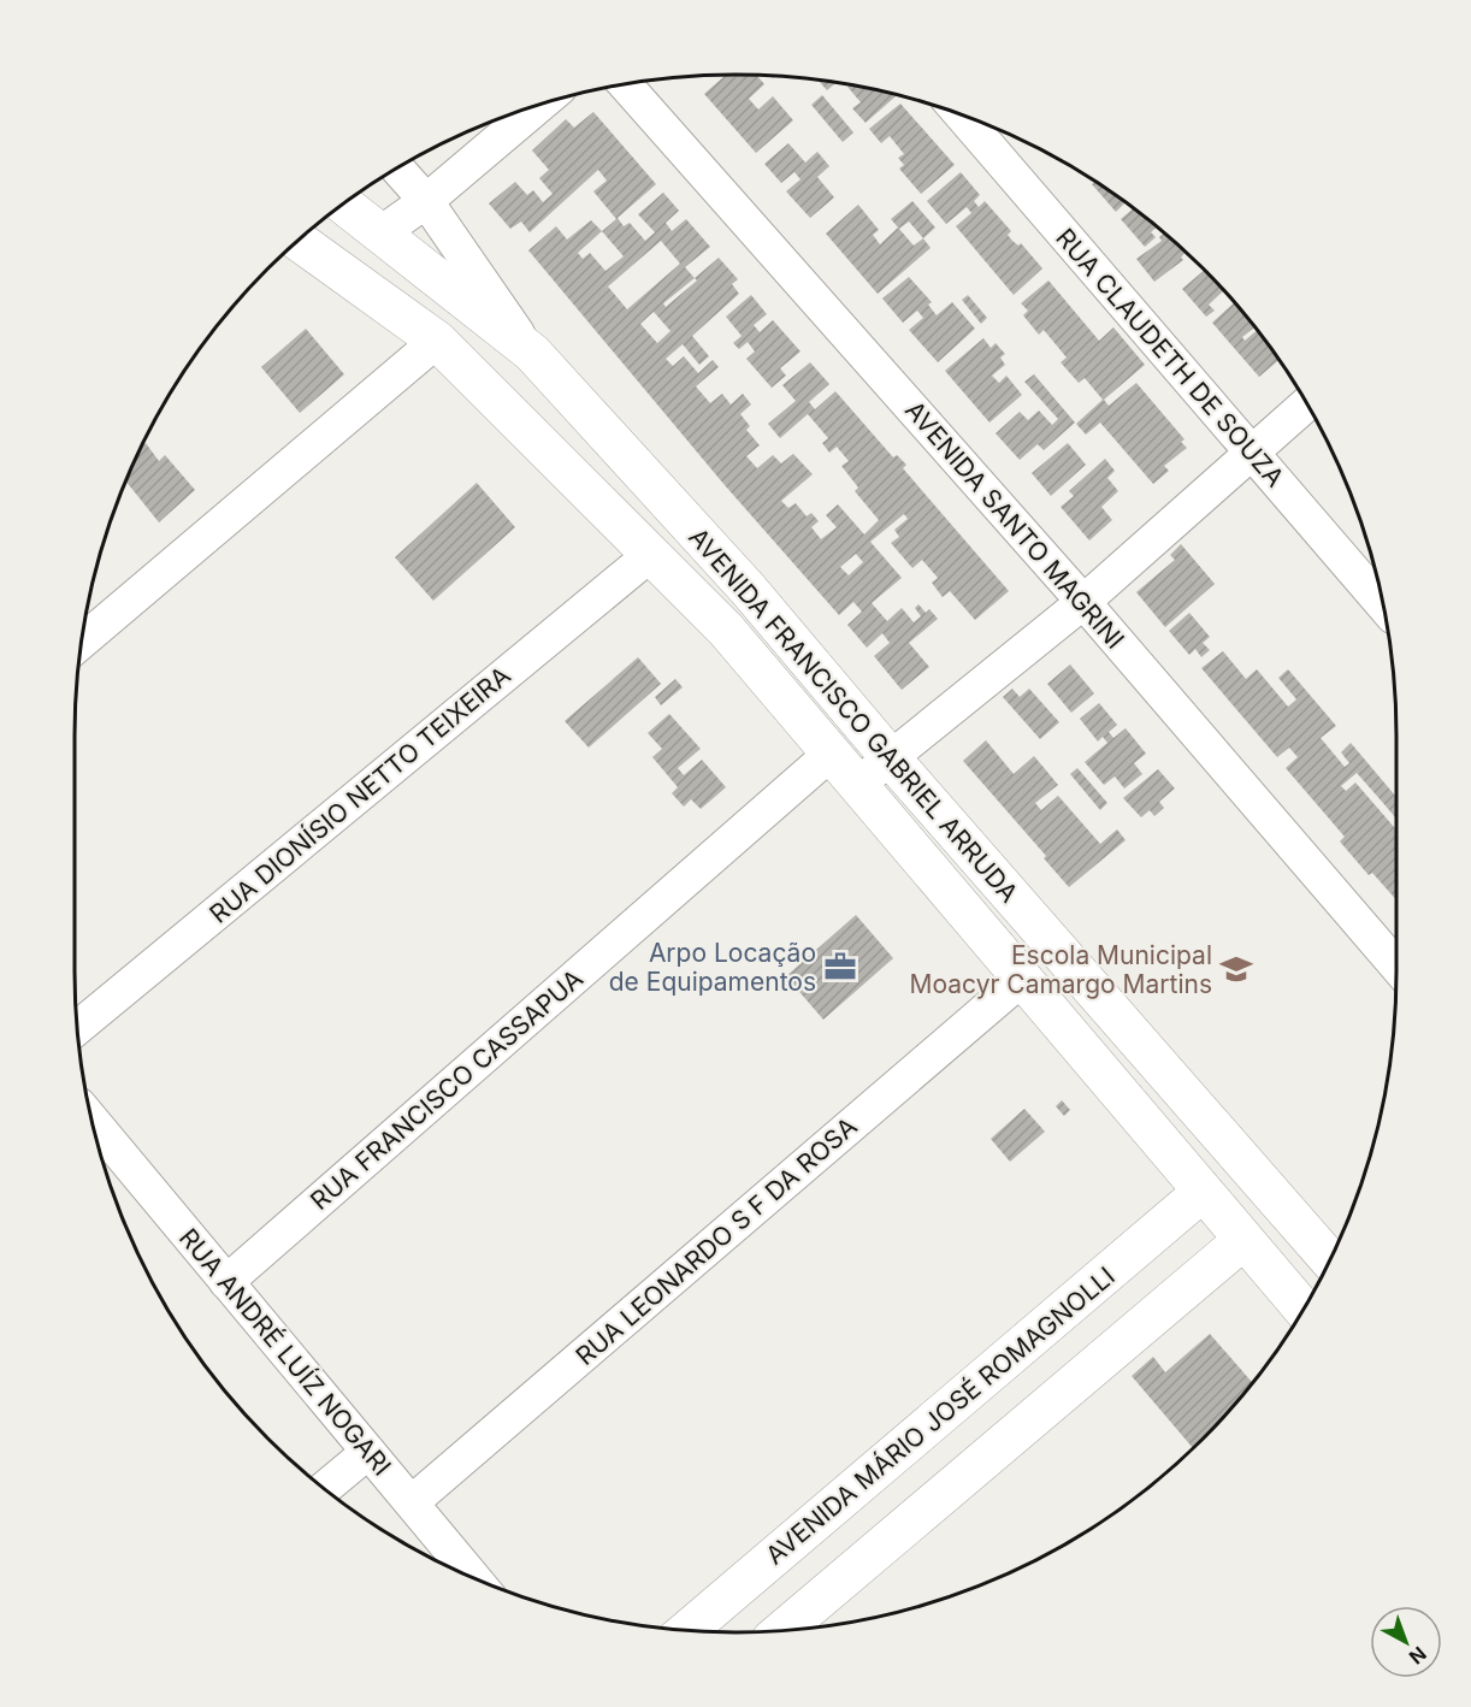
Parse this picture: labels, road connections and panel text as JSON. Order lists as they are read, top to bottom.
{
  "streets": {
    "main road": ["AVENIDA FRANCISCO GABRIEL ARRUDA", "AVENIDA MÁRIO JOSÉ ROMAGNOLLI"],
    "street": [
      "RUA CLAUDETH DE SOUZA",
      "AVENIDA SANTO MAGRINI",
      "RUA DIONÍSIO NETTO TEIXEIRA",
      "RUA FRANCISCO CASSAPUA",
      "RUA LEONARDO S F DA ROSA",
      "RUA ANDRÉ LUÍZ NOGARI"
    ]
  },
  "crossings": [
    ["AVENIDA FRANCISCO GABRIEL ARRUDA", "RUA DIONÍSIO NETTO TEIXEIRA"],
    ["AVENIDA FRANCISCO GABRIEL ARRUDA", "RUA FRANCISCO CASSAPUA"],
    ["AVENIDA FRANCISCO GABRIEL ARRUDA", "RUA LEONARDO S F DA ROSA"],
    ["AVENIDA FRANCISCO GABRIEL ARRUDA", "AVENIDA MÁRIO JOSÉ ROMAGNOLLI"],
    ["RUA FRANCISCO CASSAPUA", "RUA ANDRÉ LUÍZ NOGARI"],
    ["RUA LEONARDO S F DA ROSA", "RUA ANDRÉ LUÍZ NOGARI"]
  ],
  "places": {
    "office": ["Arpo Locação de Equipamentos"],
    "school or university": ["Escola Municipal Moacyr Camargo Martins"]
  },
  "north": "bottom right"
}
